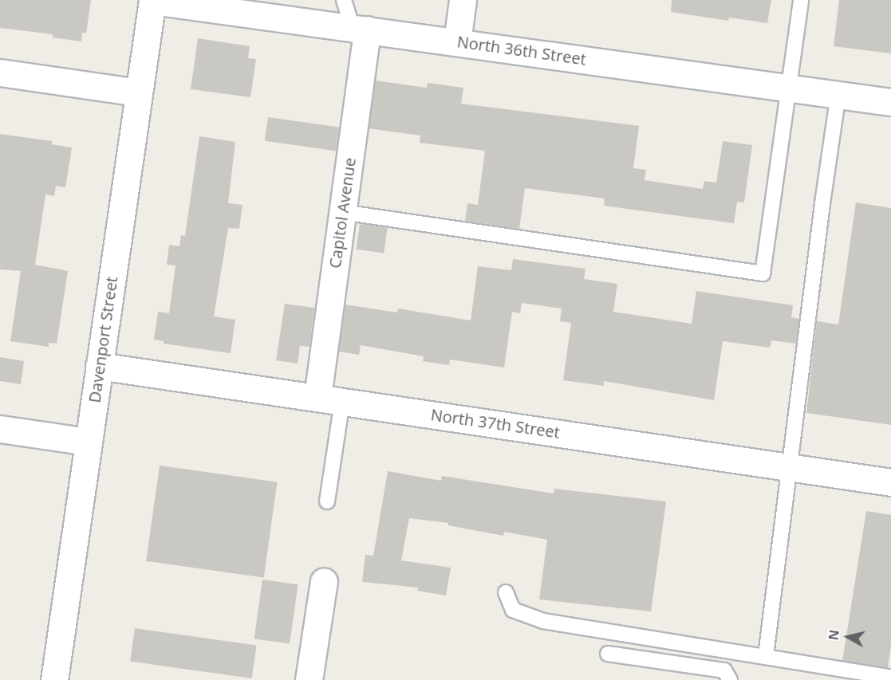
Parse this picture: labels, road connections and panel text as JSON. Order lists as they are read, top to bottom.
{
  "streets": {
    "street": [
      "North 36th Street",
      "Capitol Avenue",
      "Davenport Street",
      "North 37th Street"
    ]
  },
  "crossings": [
    ["North 36th Street", "Capitol Avenue"],
    ["North 36th Street", "Davenport Street"],
    ["Capitol Avenue", "North 37th Street"],
    ["Davenport Street", "North 37th Street"]
  ],
  "north": "left"
}
